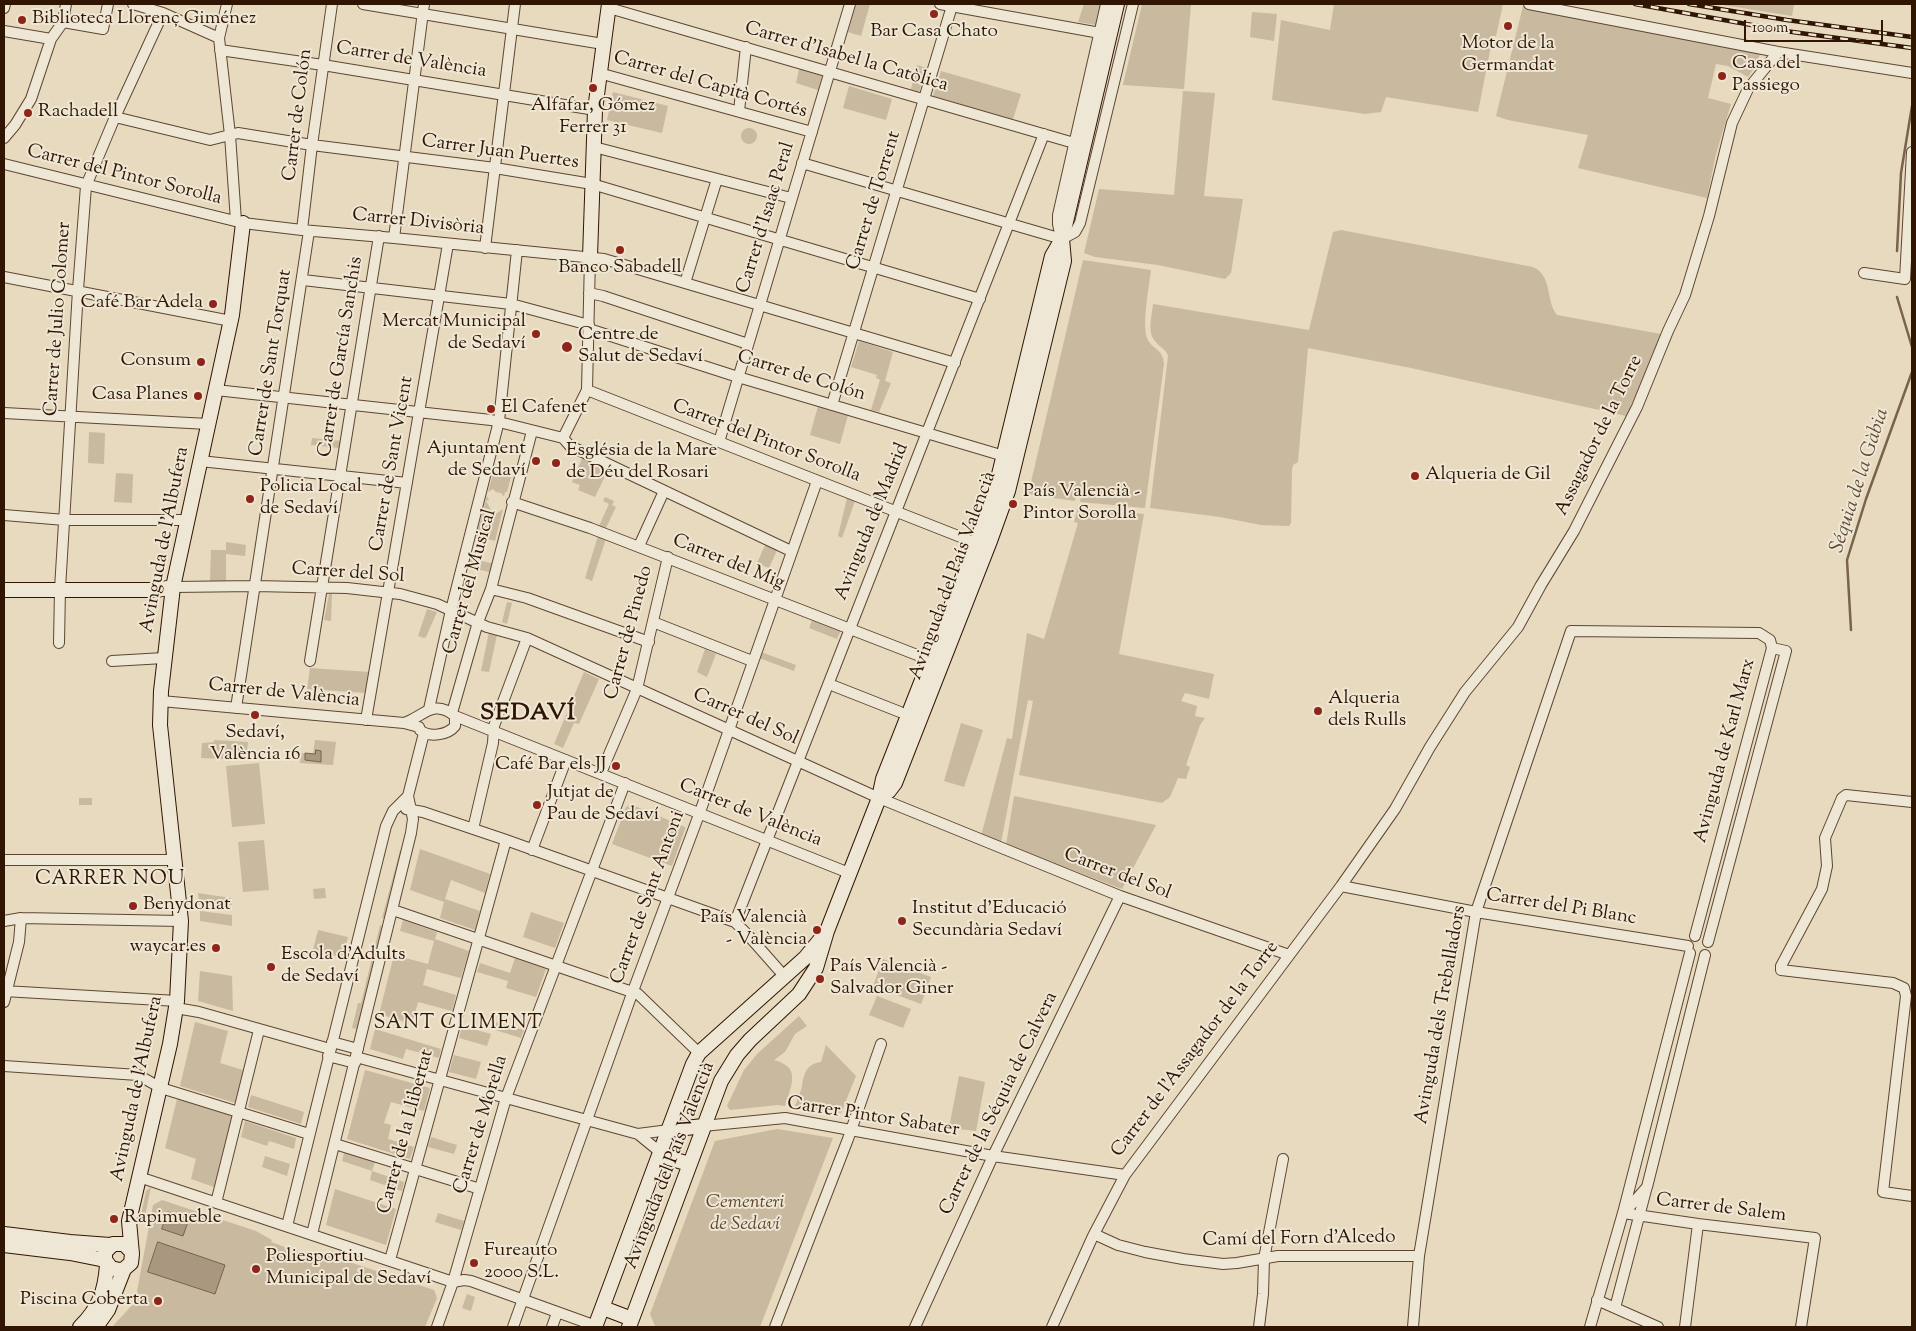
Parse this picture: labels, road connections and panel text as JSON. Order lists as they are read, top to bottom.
{
  "streets": {
    "street": [
      "Carrer d'Isabel la Catòlica",
      "Carrer de València",
      "Carrer del Capità Cortés",
      "Carrer de Colón",
      "Carrer Juan Puertes",
      "Carrer del Pintor Sorolla",
      "Carrer de Torrent",
      "Carrer d'Isaac Peral",
      "Carrer Divisòria",
      "Carrer de Julio Colomer",
      "Carrer de García Sanchis",
      "Carrer de Sant Torquat",
      "Assagador de la Torre",
      "Carrer de Sant Vicent",
      "Avinguda de Madrid",
      "Avinguda de l'Albufera",
      "Carrer del Mig",
      "Carrer del Sol",
      "Avinguda del País Valencià",
      "Carrer del Musical",
      "Carrer de Pinedo",
      "Avinguda de Karl Marx",
      "Carrer de Sant Antoni",
      "Carrer del Pi Blanc",
      "Avinguda dels Treballadors",
      "Carrer de l'Assagador de la Torre",
      "Carrer de la Séquia de Calvera",
      "Carrer Pintor Sabater",
      "Carrer de Morella",
      "Carrer de la Llibertat",
      "Carrer de Salem",
      "Camí del Forn d'Alcedo"
    ]
  },
  "crossings": [
    ["Carrer d'Isabel la Catòlica", "Carrer de Torrent"],
    ["Carrer d'Isabel la Catòlica", "Carrer d'Isaac Peral"],
    ["Carrer d'Isabel la Catòlica", "Avinguda de Madrid"],
    ["Carrer d'Isabel la Catòlica", "Avinguda del País Valencià"],
    ["Carrer de València", "Carrer de Colón"],
    ["Carrer de València", "Carrer de Sant Torquat"],
    ["Carrer de València", "Carrer de Sant Vicent"],
    ["Carrer de València", "Avinguda de Madrid"],
    ["Carrer de València", "Avinguda de l'Albufera"],
    ["Carrer de València", "Avinguda del País Valencià"],
    ["Carrer de València", "Carrer del Musical"],
    ["Carrer de València", "Carrer de Pinedo"],
    ["Carrer de València", "Carrer de Sant Antoni"],
    ["Carrer de València", "Carrer de Morella"],
    ["Carrer del Capità Cortés", "Carrer d'Isaac Peral"],
    ["Carrer de Colón", "Carrer Juan Puertes"],
    ["Carrer de Colón", "Carrer de Torrent"],
    ["Carrer de Colón", "Carrer d'Isaac Peral"],
    ["Carrer de Colón", "Carrer Divisòria"],
    ["Carrer de Colón", "Carrer de García Sanchis"],
    ["Carrer de Colón", "Carrer de Sant Torquat"],
    ["Carrer de Colón", "Carrer de Sant Vicent"],
    ["Carrer de Colón", "Avinguda de Madrid"],
    ["Carrer de Colón", "Avinguda del País Valencià"],
    ["Carrer Juan Puertes", "Carrer de Torrent"],
    ["Carrer Juan Puertes", "Carrer d'Isaac Peral"],
    ["Carrer Juan Puertes", "Avinguda de Madrid"],
    ["Carrer Juan Puertes", "Avinguda de l'Albufera"],
    ["Carrer del Pintor Sorolla", "Carrer d'Isaac Peral"],
    ["Carrer del Pintor Sorolla", "Carrer Divisòria"],
    ["Carrer del Pintor Sorolla", "Carrer de Julio Colomer"],
    ["Carrer del Pintor Sorolla", "Avinguda de Madrid"],
    ["Carrer del Pintor Sorolla", "Avinguda de l'Albufera"],
    ["Carrer del Pintor Sorolla", "Avinguda del País Valencià"],
    ["Carrer del Pintor Sorolla", "Carrer de Sant Antoni"],
    ["Carrer de Torrent", "Carrer Divisòria"],
    ["Carrer d'Isaac Peral", "Carrer Divisòria"],
    ["Carrer Divisòria", "Carrer de García Sanchis"],
    ["Carrer Divisòria", "Carrer de Sant Torquat"],
    ["Carrer Divisòria", "Carrer de Sant Vicent"],
    ["Carrer Divisòria", "Avinguda de Madrid"],
    ["Carrer Divisòria", "Avinguda de l'Albufera"],
    ["Carrer de García Sanchis", "Carrer del Sol"],
    ["Carrer de Sant Torquat", "Carrer del Sol"],
    ["Assagador de la Torre", "Carrer de l'Assagador de la Torre"],
    ["Carrer de Sant Vicent", "Carrer del Sol"],
    ["Avinguda de Madrid", "Carrer del Mig"],
    ["Avinguda de Madrid", "Carrer del Sol"],
    ["Avinguda de l'Albufera", "Carrer del Sol"],
    ["Carrer del Mig", "Avinguda del País Valencià"],
    ["Carrer del Mig", "Carrer del Musical"],
    ["Carrer del Mig", "Carrer de Pinedo"],
    ["Carrer del Mig", "Carrer de Sant Antoni"],
    ["Carrer del Sol", "Avinguda del País Valencià"],
    ["Carrer del Sol", "Carrer del Musical"],
    ["Carrer del Sol", "Carrer de Pinedo"],
    ["Carrer del Sol", "Carrer de Sant Antoni"],
    ["Carrer del Sol", "Carrer de l'Assagador de la Torre"],
    ["Carrer del Sol", "Carrer de la Séquia de Calvera"],
    ["Avinguda del País Valencià", "Carrer Pintor Sabater"],
    ["Avinguda de Karl Marx", "Carrer del Pi Blanc"],
    ["Avinguda de Karl Marx", "Avinguda dels Treballadors"],
    ["Carrer del Pi Blanc", "Avinguda dels Treballadors"],
    ["Carrer del Pi Blanc", "Carrer de l'Assagador de la Torre"],
    ["Avinguda dels Treballadors", "Camí del Forn d'Alcedo"],
    ["Carrer de l'Assagador de la Torre", "Carrer Pintor Sabater"],
    ["Carrer de l'Assagador de la Torre", "Camí del Forn d'Alcedo"],
    ["Carrer de la Séquia de Calvera", "Carrer Pintor Sabater"]
  ],
  "districts": ["SEDAVÍ", "CARRER NOU", "SANT CLIMENT"],
  "water": ["Séquia de la Gàbia"],
  "parks": ["Cementeri de Sedaví"],
  "places": [
    "Bar Casa Chato",
    "Biblioteca Llorenç Giménez",
    "Motor de la Germandat",
    "Casa del Passiego",
    "Alfafar, Gómez Ferrer 31",
    "Rachadell",
    "Banco Sabadell",
    "Café Bar Adela",
    "Mercat Municipal de Sedaví",
    "Centre de Salut de Sedaví",
    "Consum",
    "Casa Planes",
    "El Cafenet",
    "Ajuntament de Sedaví",
    "Església de la Mare de Déu del Rosari",
    "Alqueria de Gil",
    "Policia Local de Sedaví",
    "País Valencià - Pintor Sorolla",
    "Alqueria dels Rulls",
    "Sedaví, València 16",
    "Café Bar els JJ",
    "Jutjat de Pau de Sedaví",
    "Benydonat",
    "Institut d'Educació Secundària Sedaví",
    "País Valencià - València",
    "waycar.es",
    "Escola d'Adults de Sedaví",
    "País Valencià - Salvador Giner",
    "Rapimueble",
    "Fureauto 2000 S.L.",
    "Poliesportiu Municipal de Sedaví",
    "Piscina Coberta"
  ],
  "scale_bar": "100 m"
}
